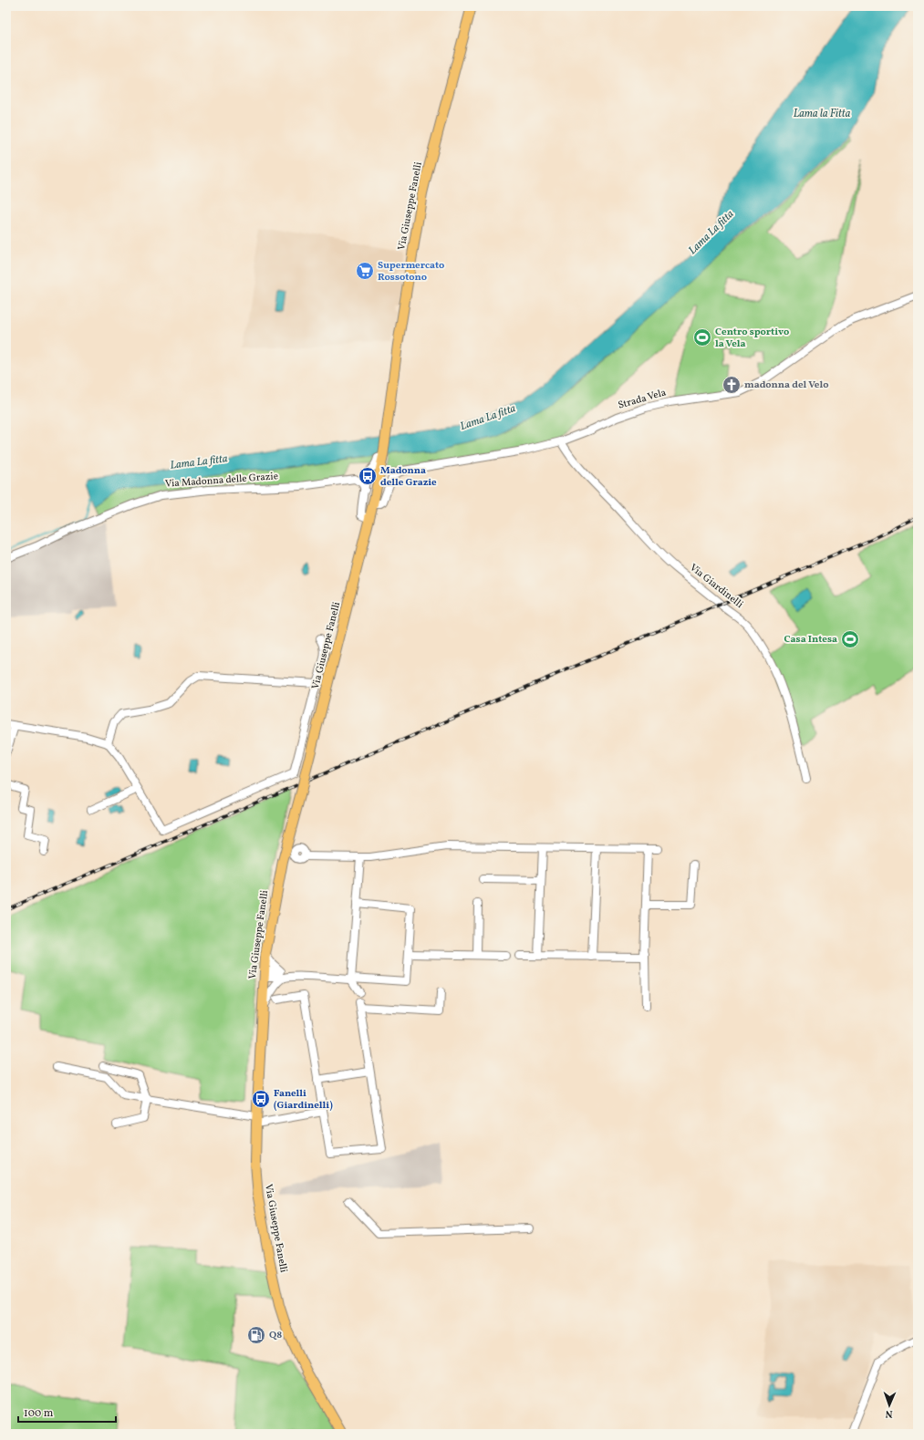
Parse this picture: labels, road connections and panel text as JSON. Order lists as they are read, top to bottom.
{
  "streets": {
    "main road": ["Via Giuseppe Fanelli"],
    "street": ["Strada Vela", "Via Madonna delle Grazie", "Via Giardinelli"]
  },
  "crossings": [
    ["Via Giuseppe Fanelli", "Strada Vela"],
    ["Strada Vela", "Via Giardinelli"]
  ],
  "water": ["Lama la Fitta", "Lama La fitta"],
  "places": {
    "supermarket": ["Supermercato Rossotono"],
    "sports": ["Centro sportivo la Vela", "Casa Intesa"],
    "church": ["madonna del Velo"],
    "bus stop": ["Madonna delle Grazie", "Fanelli (Giardinelli)"],
    "fuel station": ["Q8"]
  },
  "scale_bar": "100 m",
  "north": "bottom"
}
